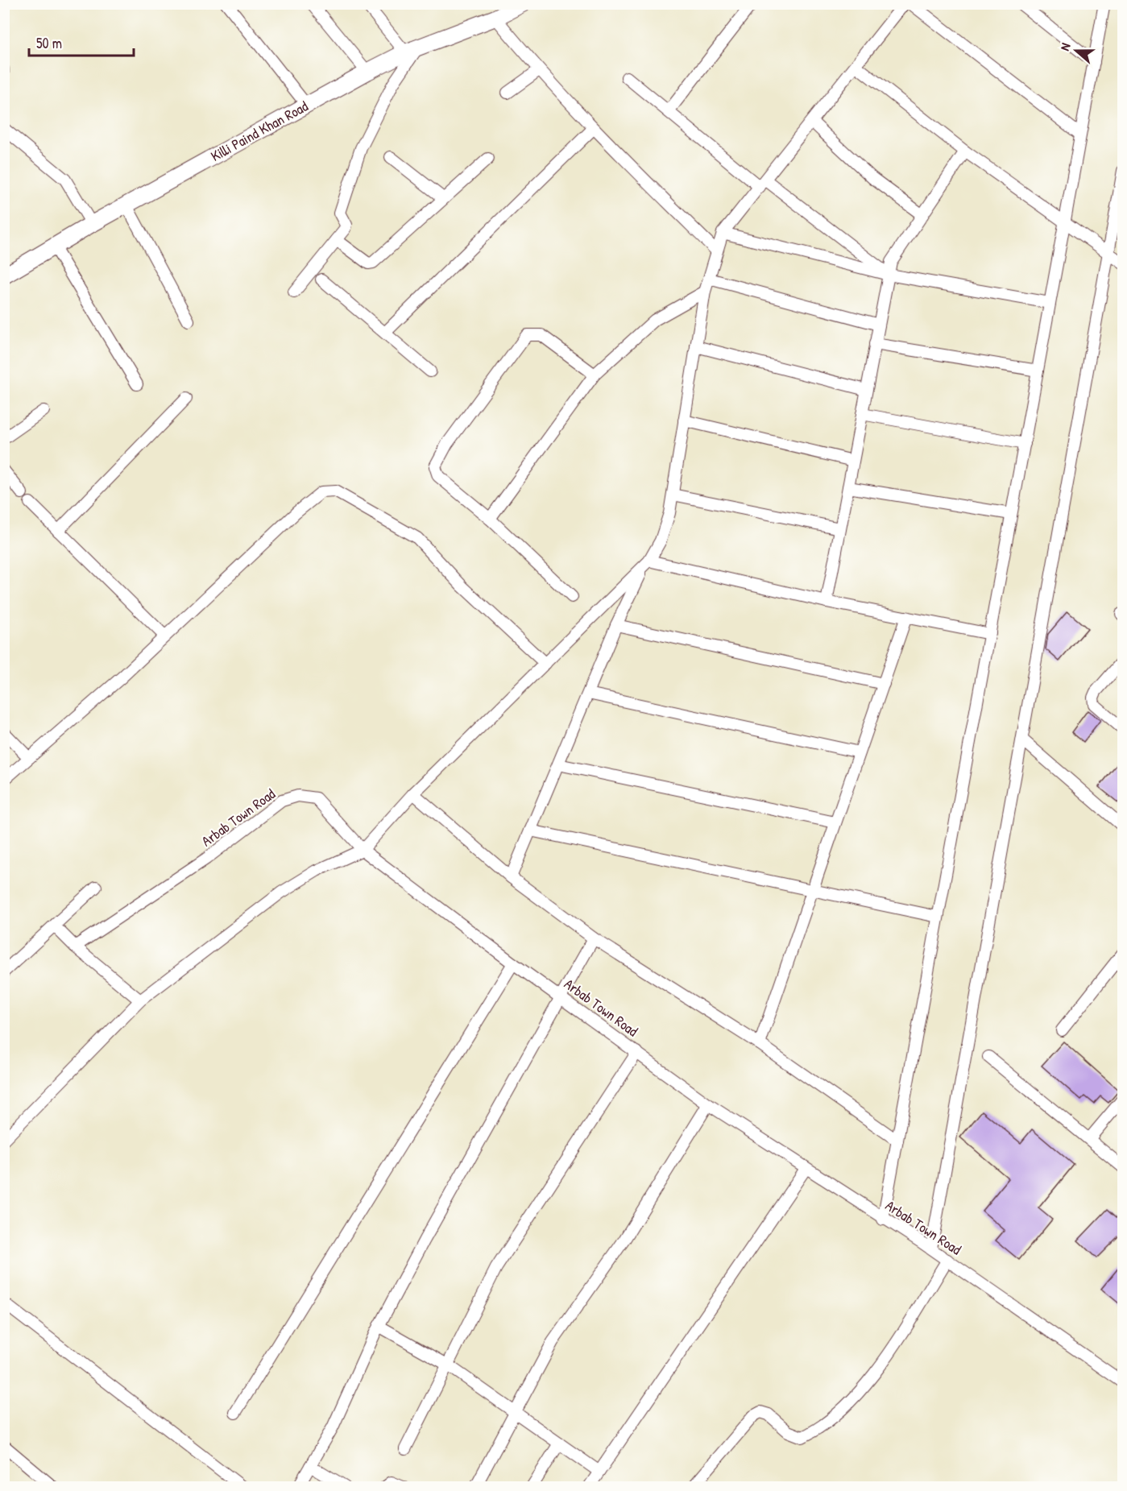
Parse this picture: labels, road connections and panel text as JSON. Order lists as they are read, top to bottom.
{
  "streets": {
    "street": ["Killi Paind Khan Road", "Arbab Town Road"]
  },
  "scale_bar": "50 m",
  "north": "left"
}
